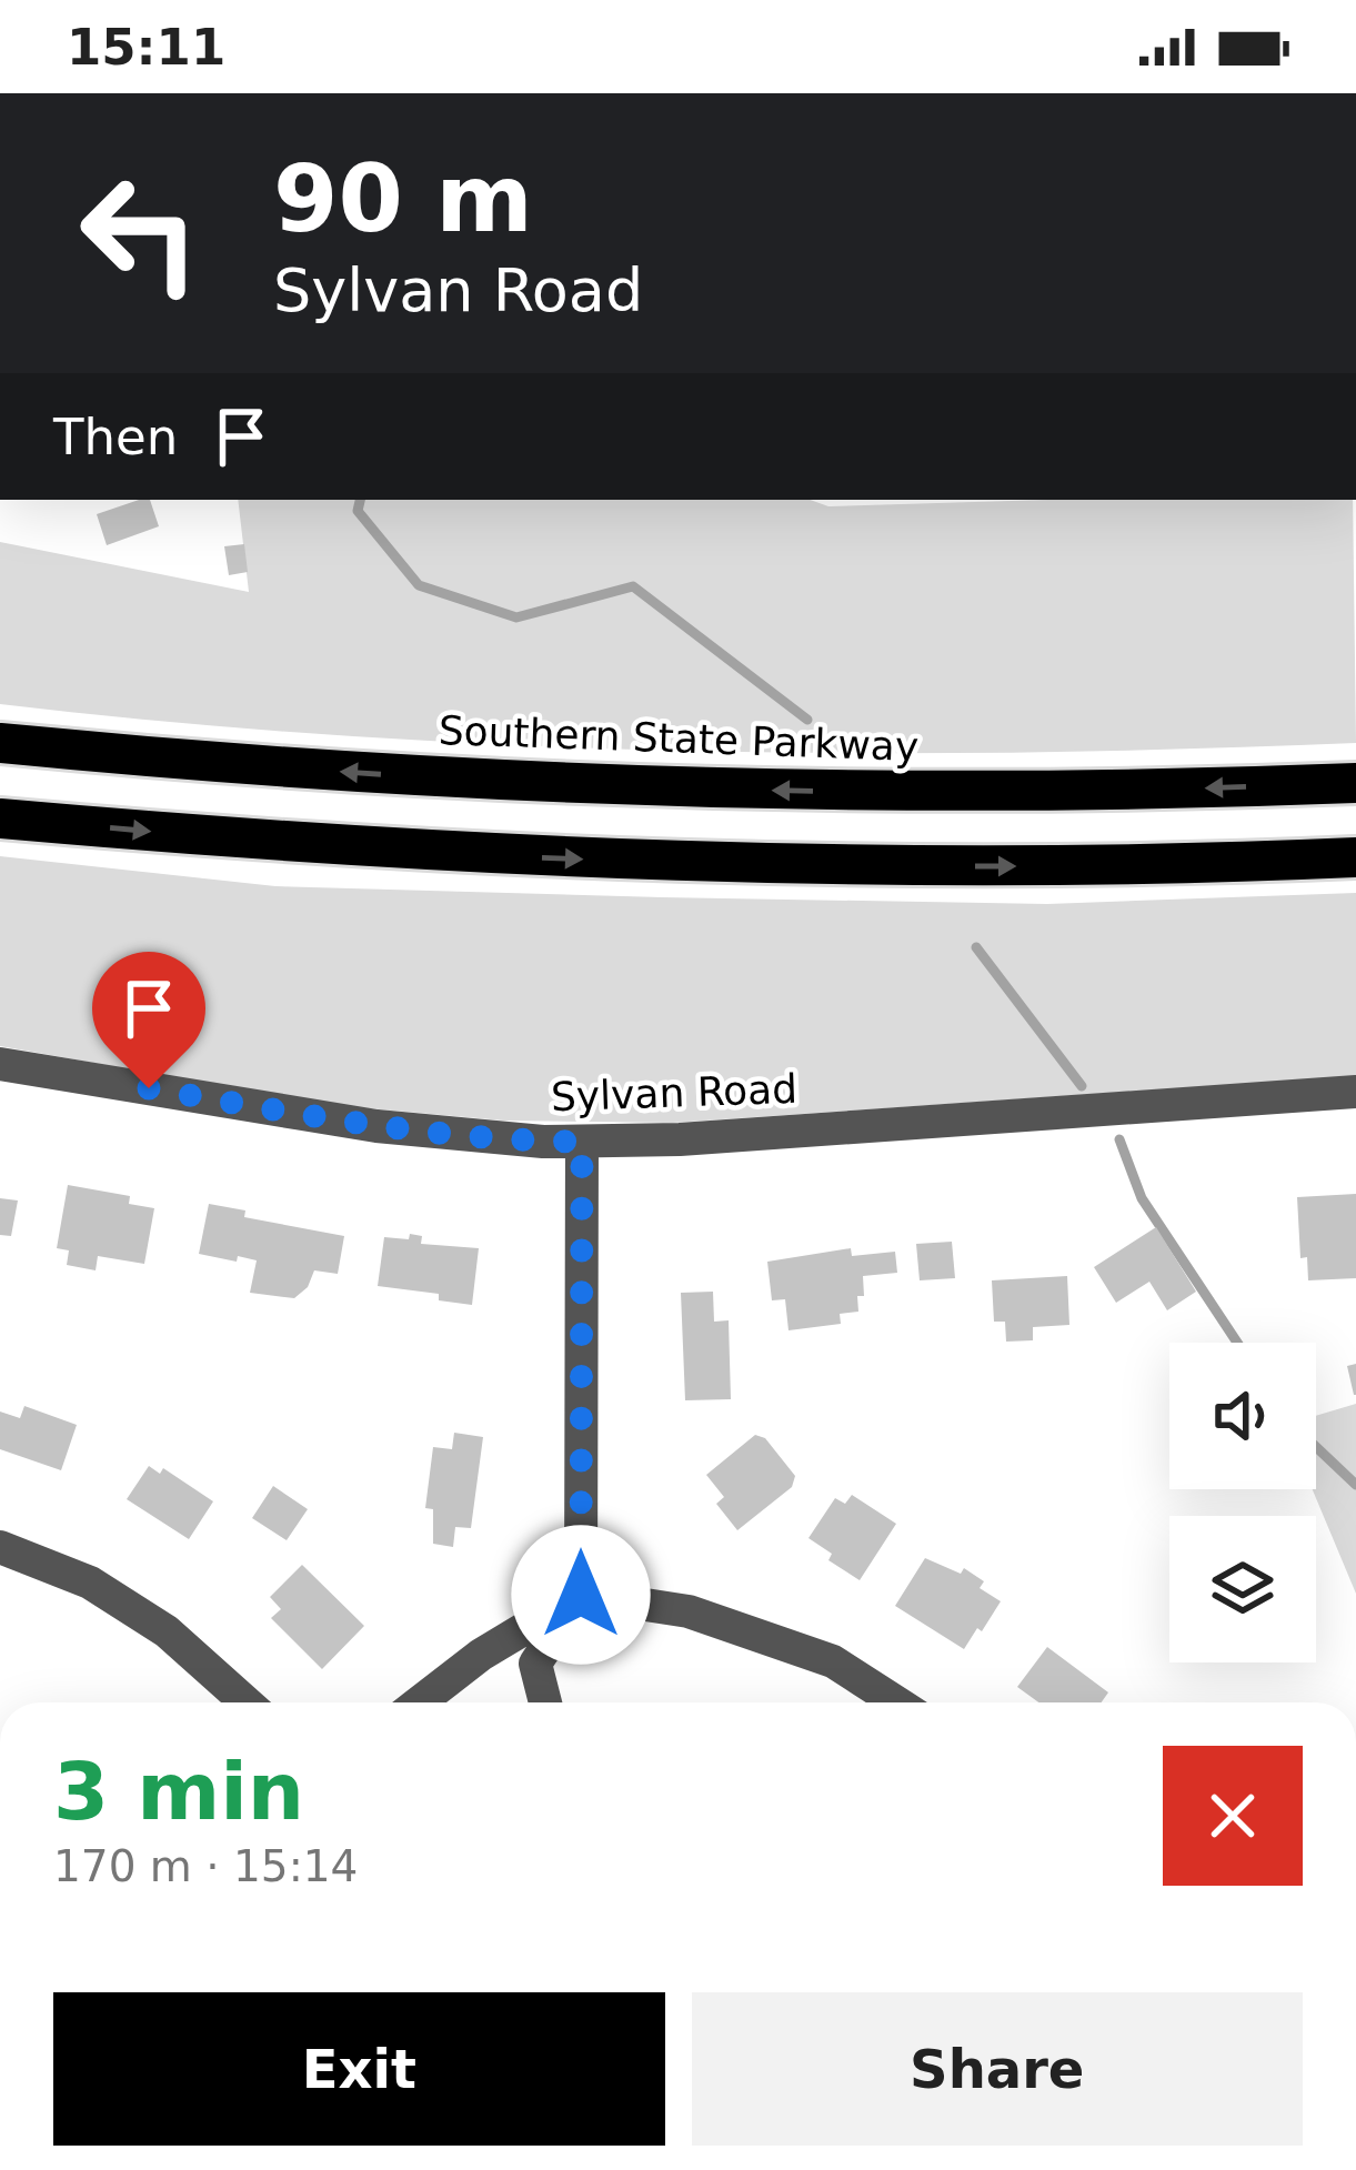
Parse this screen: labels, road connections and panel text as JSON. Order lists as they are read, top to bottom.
{
  "streets": {
    "highway": ["Southern State Parkway"],
    "street": ["Sylvan Road"]
  },
  "page": {
    "status": "15:11",
    "turn": ["90 m", "Sylvan Road"],
    "then": "Then",
    "heading": ["3 min", "170 m · 15:14"],
    "buttons": ["Exit", "Share"]
  }
}
